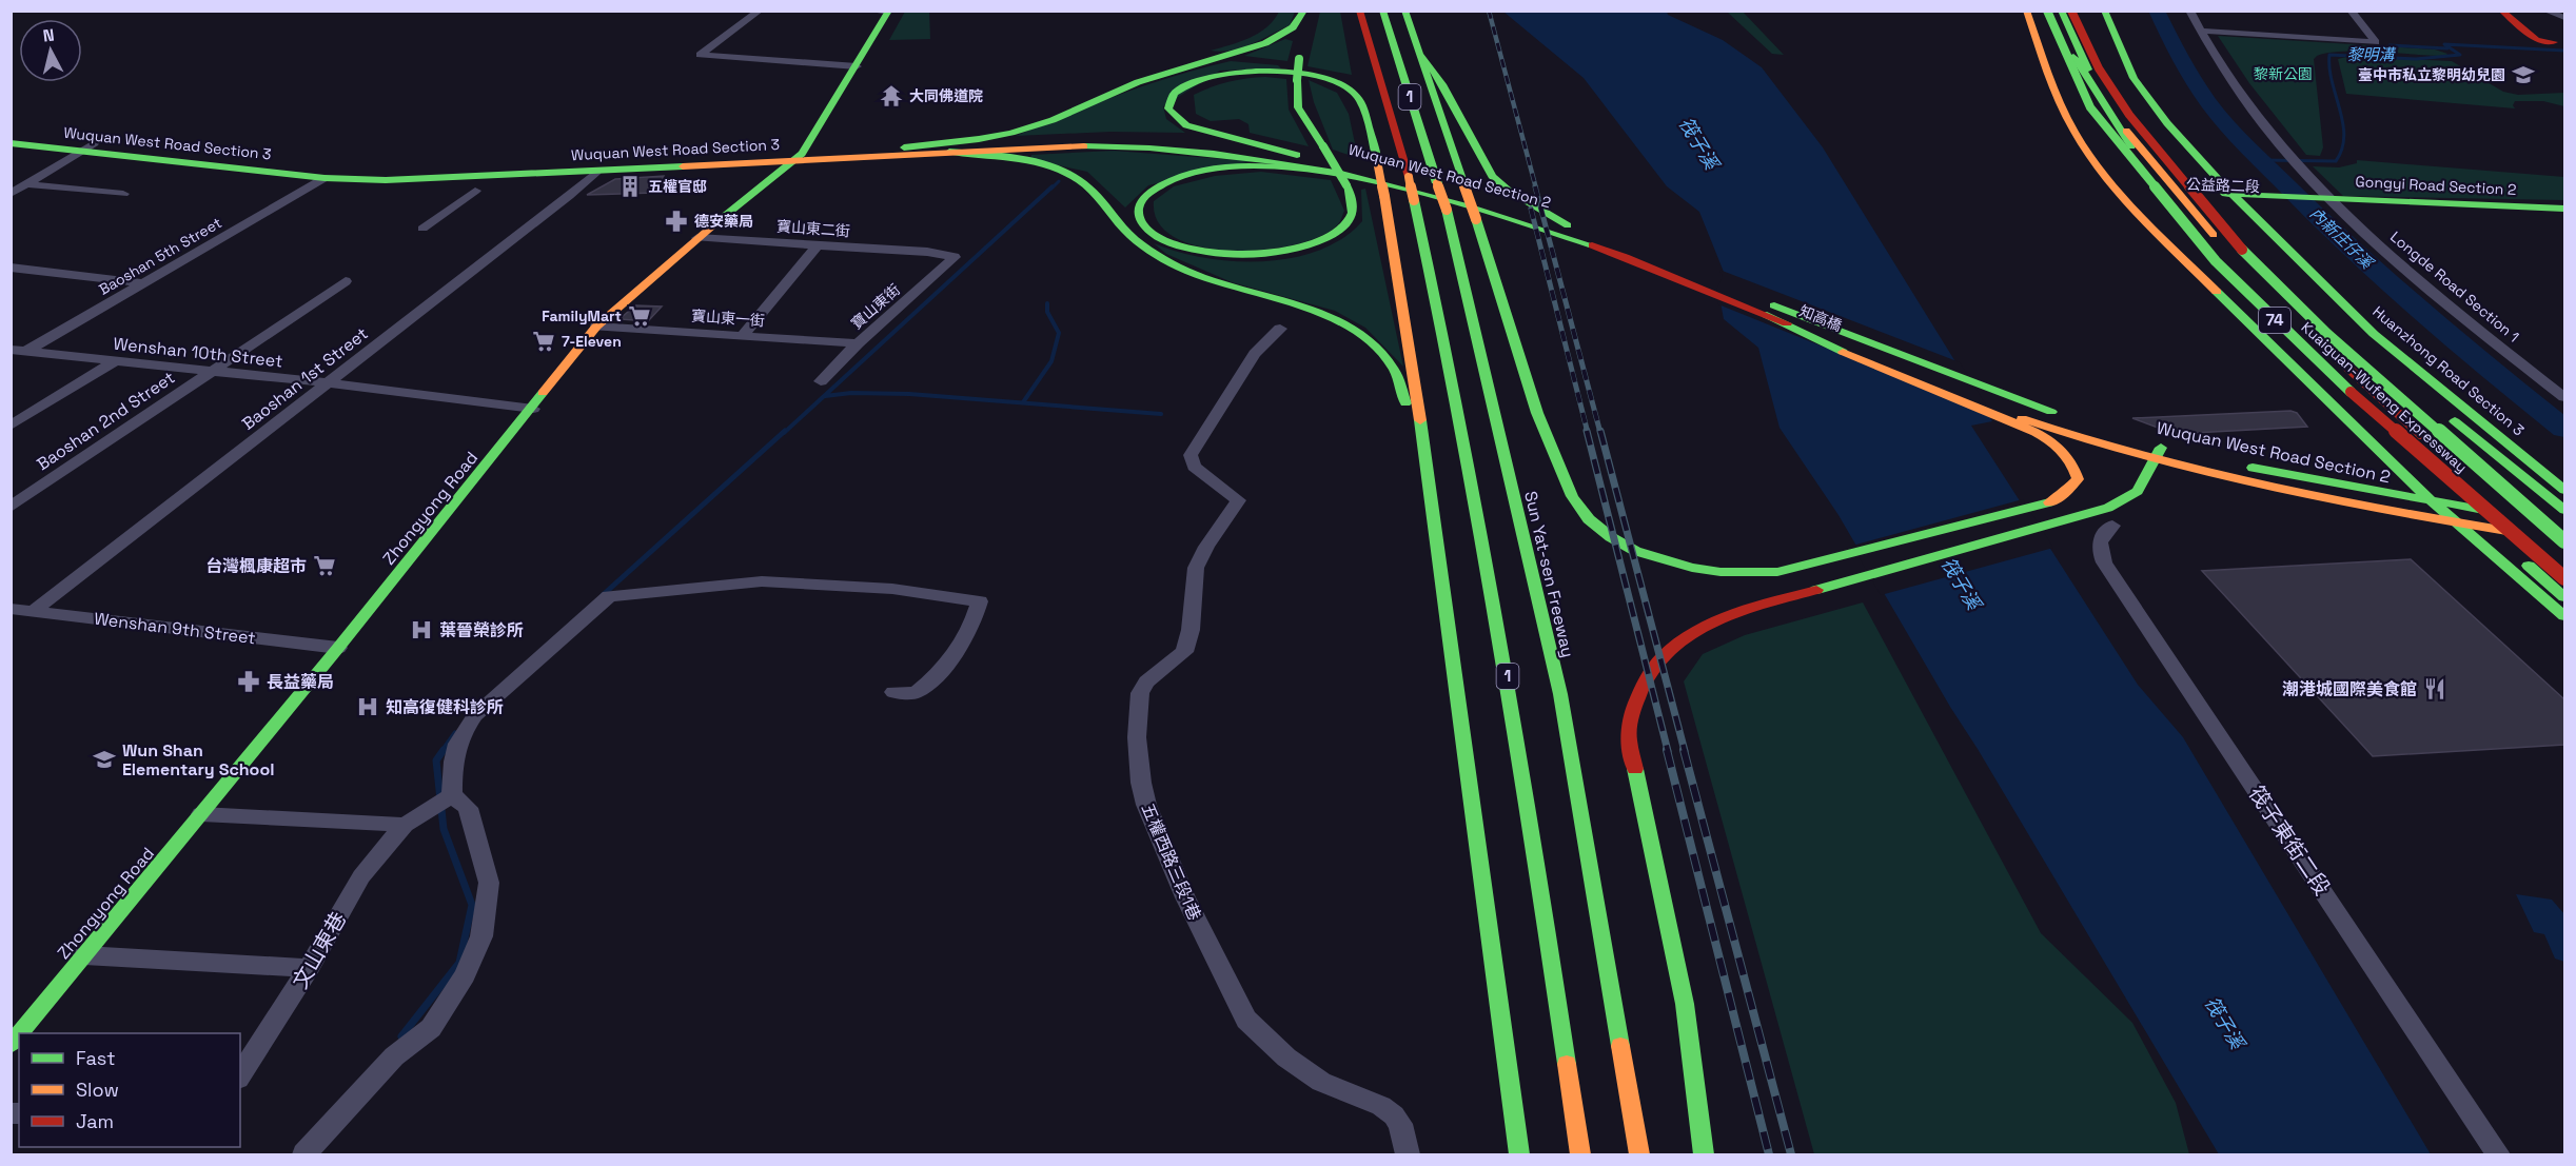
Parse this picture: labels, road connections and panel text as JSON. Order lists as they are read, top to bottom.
{
  "streets": {
    "main road": [
      "1",
      "Wuquan West Road Section 3",
      "Wuquan West Road Section 2",
      "公益路二段",
      "Gongyi Road Section 2",
      "知高橋",
      "74",
      "Huanzhong Road Section 3",
      "Kuaiguan-Wufeng Expressway",
      "Zhongyong Road",
      "Sun Yat-sen Freeway"
    ],
    "street": [
      "寶山東二街",
      "Baoshan 5th Street",
      "Longde Road Section 1",
      "寶山東街",
      "寶山東一街",
      "Wenshan 10th Street",
      "Baoshan 1st Street",
      "Baoshan 2nd Street",
      "Wenshan 9th Street",
      "筏子東街二段",
      "五權西路三段1巷",
      "文山東巷"
    ]
  },
  "crossings": [
    ["Wuquan West Road Section 3", "Wuquan West Road Section 2"],
    ["Wuquan West Road Section 3", "Baoshan 5th Street"],
    ["Wuquan West Road Section 3", "Baoshan 1st Street"],
    ["Wuquan West Road Section 3", "Zhongyong Road"],
    ["Wuquan West Road Section 2", "知高橋"],
    ["Wuquan West Road Section 2", "Kuaiguan-Wufeng Expressway"],
    ["公益路二段", "Gongyi Road Section 2"],
    ["公益路二段", "Longde Road Section 1"],
    ["公益路二段", "Huanzhong Road Section 3"],
    ["Gongyi Road Section 2", "Longde Road Section 1"],
    ["寶山東二街", "寶山東街"],
    ["寶山東二街", "Zhongyong Road"],
    ["Baoshan 5th Street", "Wenshan 10th Street"],
    ["寶山東街", "寶山東一街"],
    ["寶山東一街", "Zhongyong Road"],
    ["Wenshan 10th Street", "Baoshan 1st Street"],
    ["Wenshan 10th Street", "Baoshan 2nd Street"],
    ["Wenshan 10th Street", "Zhongyong Road"],
    ["Baoshan 1st Street", "Wenshan 9th Street"],
    ["Zhongyong Road", "Wenshan 9th Street"]
  ],
  "water": ["黎明溝", "筏子溪", "內新庄仔溪"],
  "parks": ["黎新公園"],
  "places": {
    "school or university": ["臺中市私立黎明幼兒園", "Wun Shan Elementary School"],
    "temple": ["大同佛道院"],
    "building": ["五權官邸"],
    "pharmacy": ["德安藥局", "長益藥局"],
    "supermarket": ["FamilyMart", "7-Eleven", "台灣楓康超市"],
    "hospital": ["葉晉榮診所", "知高復健科診所"],
    "restaurant": ["潮港城國際美食館"]
  },
  "legend": ["Fast", "Slow", "Jam"],
  "north": "top"
}
